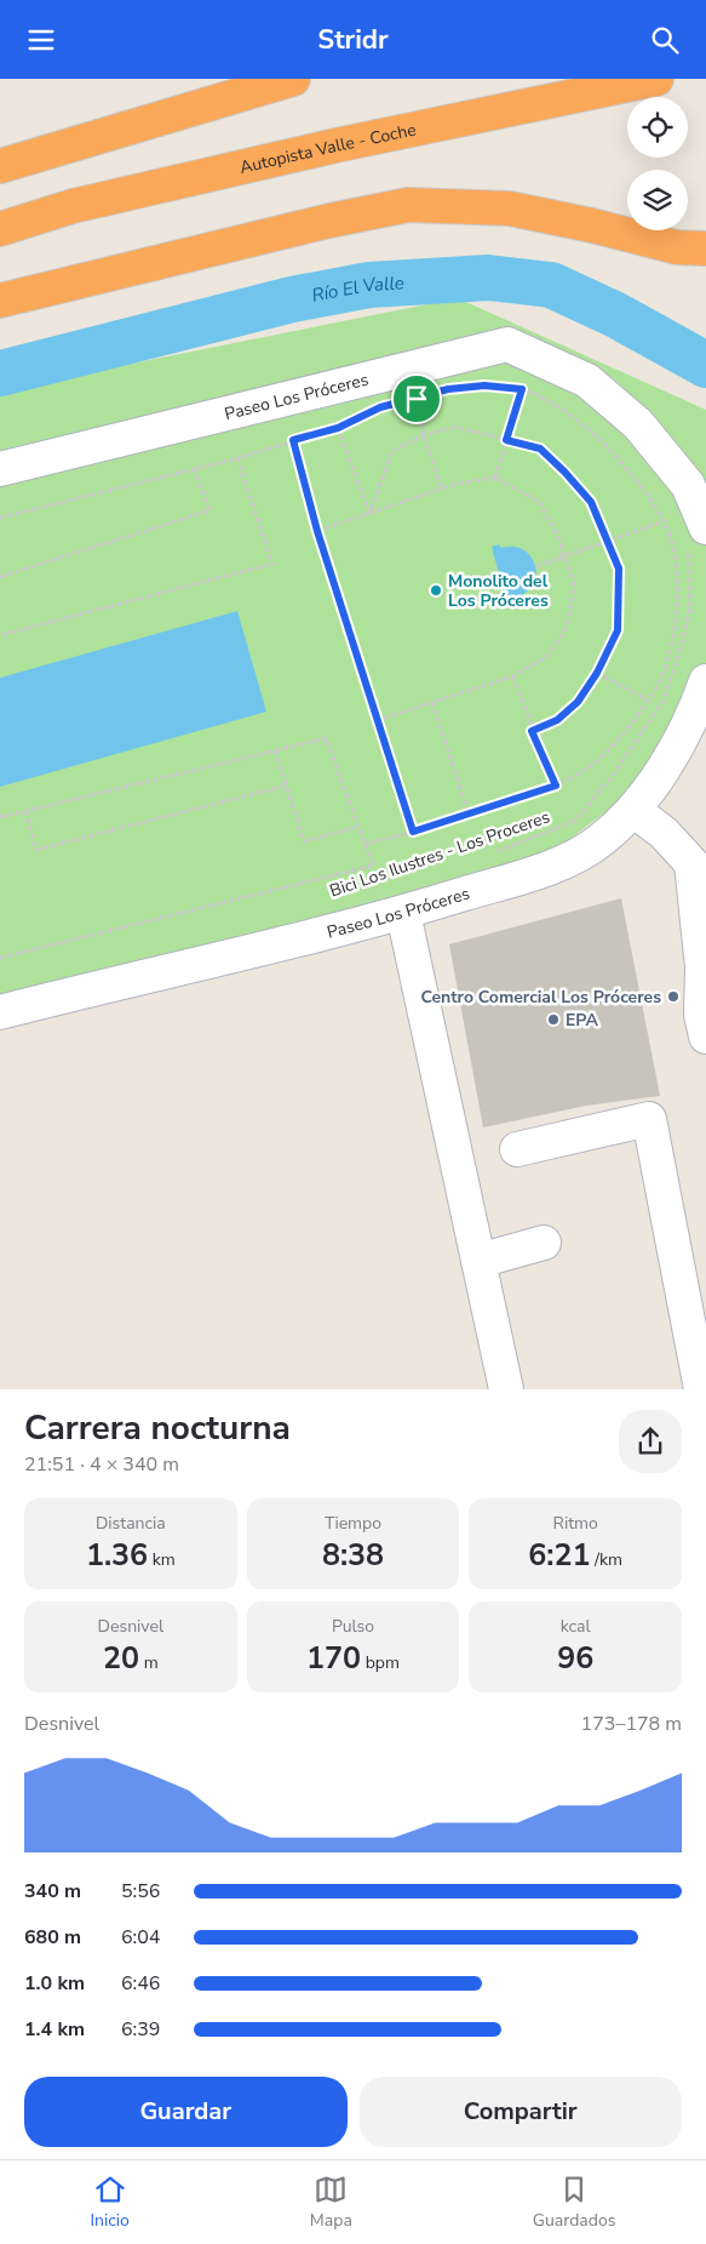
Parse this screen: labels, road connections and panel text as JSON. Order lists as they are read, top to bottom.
{
  "streets": {
    "highway": ["Autopista Valle - Coche"],
    "street": ["Paseo Los Próceres"],
    "path": ["Bici Los Ilustres - Los Proceres"]
  },
  "crossings": [
    ["Paseo Los Próceres", "Bici Los Ilustres - Los Proceres"]
  ],
  "water": ["Río El Valle"],
  "places": ["Monolito del Los Próceres", "Centro Comercial Los Próceres", "EPA"],
  "page": {
    "header": "Stridr",
    "heading": ["Carrera nocturna", "21:51 · 4 × 340 m"],
    "stats": [
      ["Distancia", "1.36 km"],
      ["Tiempo", "8:38"],
      ["Ritmo", "6:21 /km"],
      ["Desnivel", "20 m"],
      ["Pulso", "170 bpm"],
      ["kcal", "96"]
    ],
    "chart": ["Desnivel", "173–178 m"],
    "list": [
      {
        "name": "340 m",
        "note": "5:56"
      },
      {
        "name": "680 m",
        "note": "6:04"
      },
      {
        "name": "1.0 km",
        "note": "6:46"
      },
      {
        "name": "1.4 km",
        "note": "6:39"
      }
    ],
    "buttons": ["Guardar", "Compartir"],
    "tabs": ["Inicio", "Mapa", "Guardados"]
  }
}
